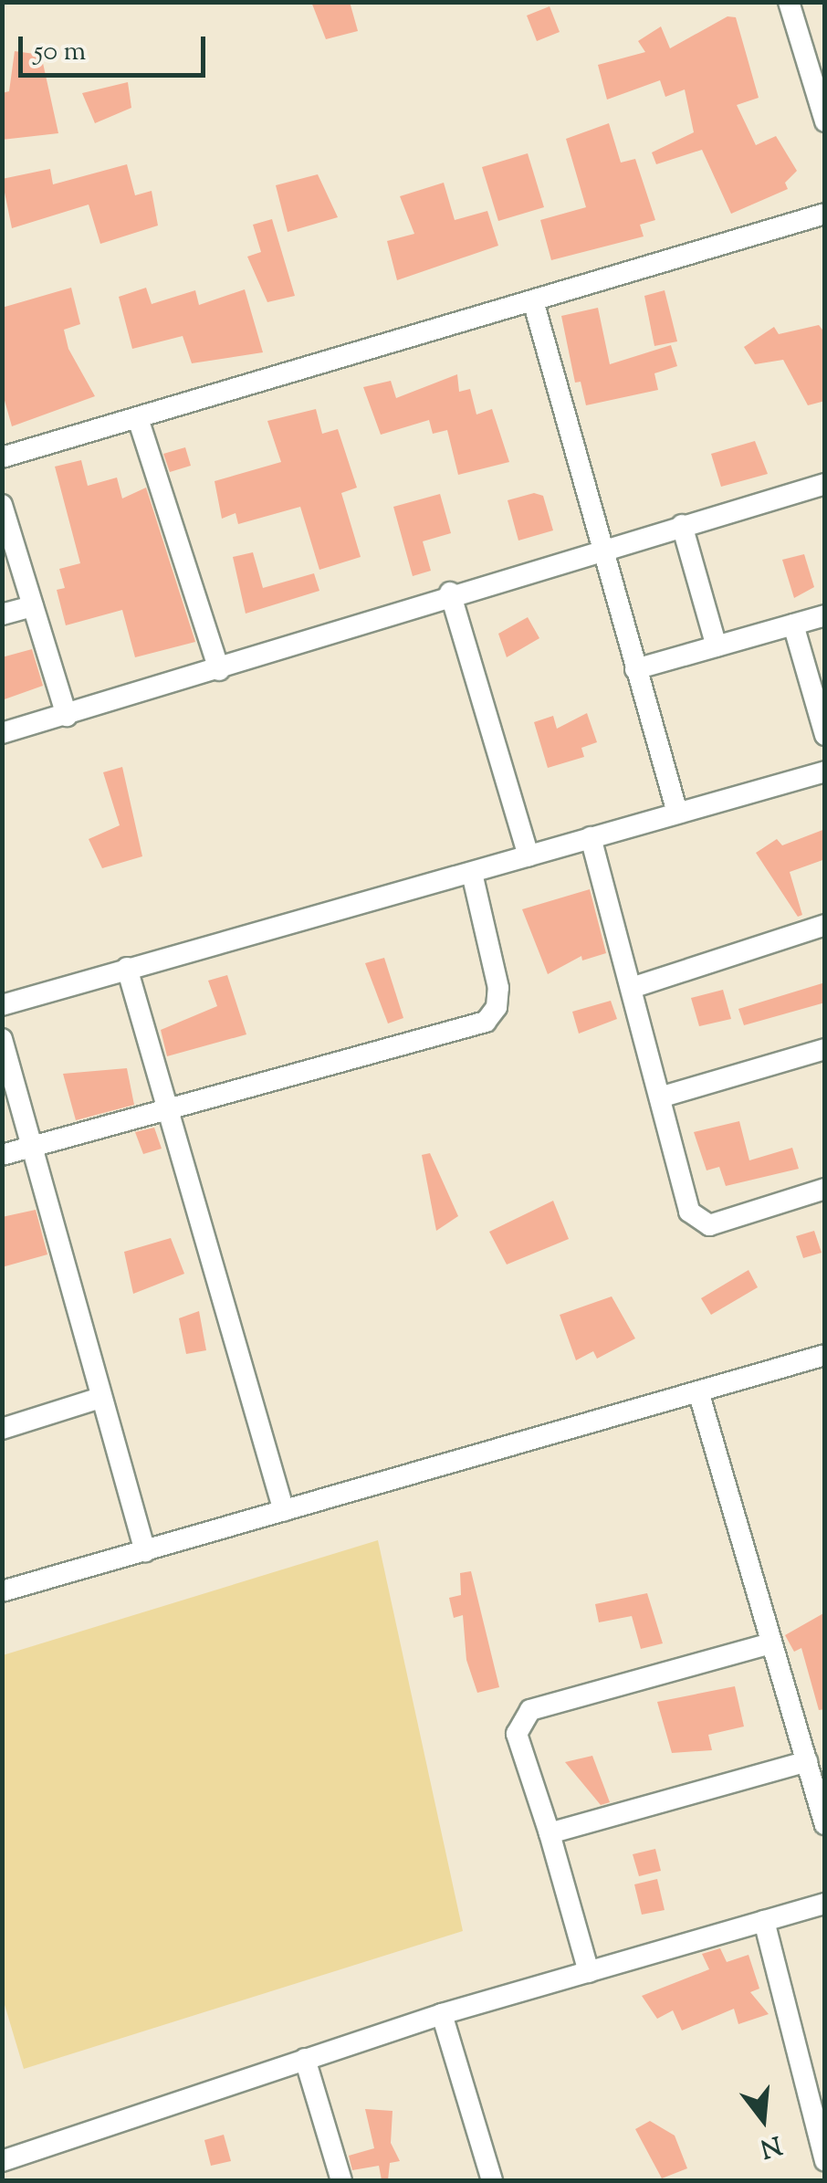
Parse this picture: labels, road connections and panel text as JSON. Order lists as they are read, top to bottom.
{
  "scale_bar": "50 m",
  "north": "bottom"
}
